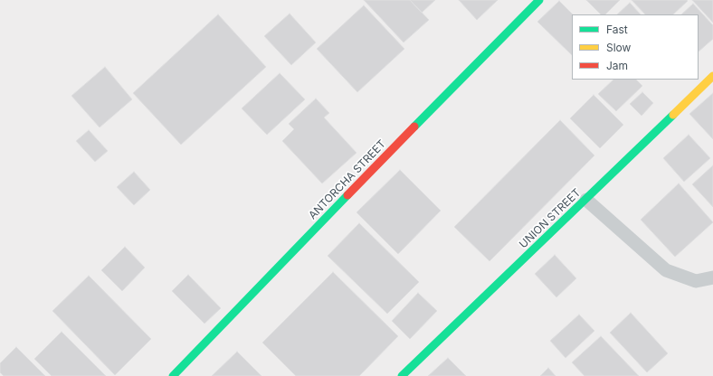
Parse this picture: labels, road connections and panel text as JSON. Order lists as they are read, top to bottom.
{
  "streets": {
    "main road": ["ANTORCHA STREET", "UNION STREET"]
  },
  "legend": ["Fast", "Slow", "Jam"]
}
